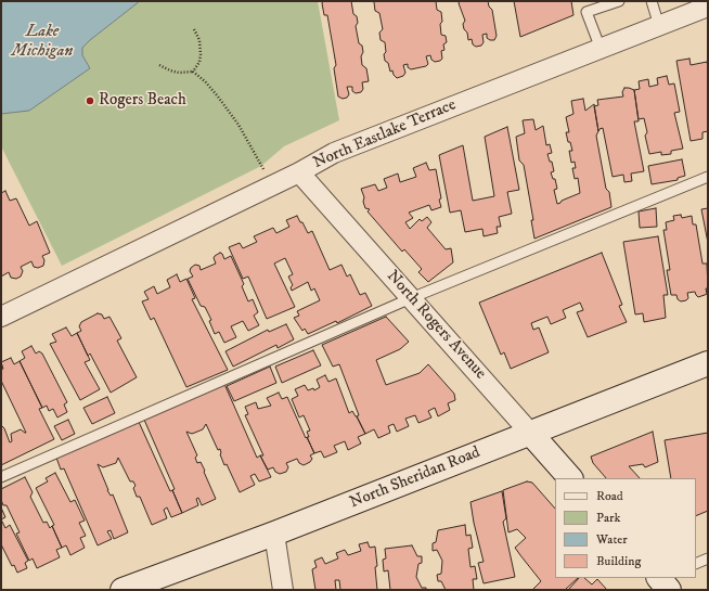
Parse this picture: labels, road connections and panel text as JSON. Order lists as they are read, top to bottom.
{
  "streets": {
    "main road": ["North Rogers Avenue", "North Sheridan Road"],
    "street": ["North Eastlake Terrace"]
  },
  "crossings": [
    ["North Eastlake Terrace", "North Rogers Avenue"],
    ["North Rogers Avenue", "North Sheridan Road"]
  ],
  "water": ["Lake Michigan"],
  "places": ["Rogers Beach"],
  "legend": [
    "Road",
    "Park",
    "Water",
    "Building"
  ]
}
